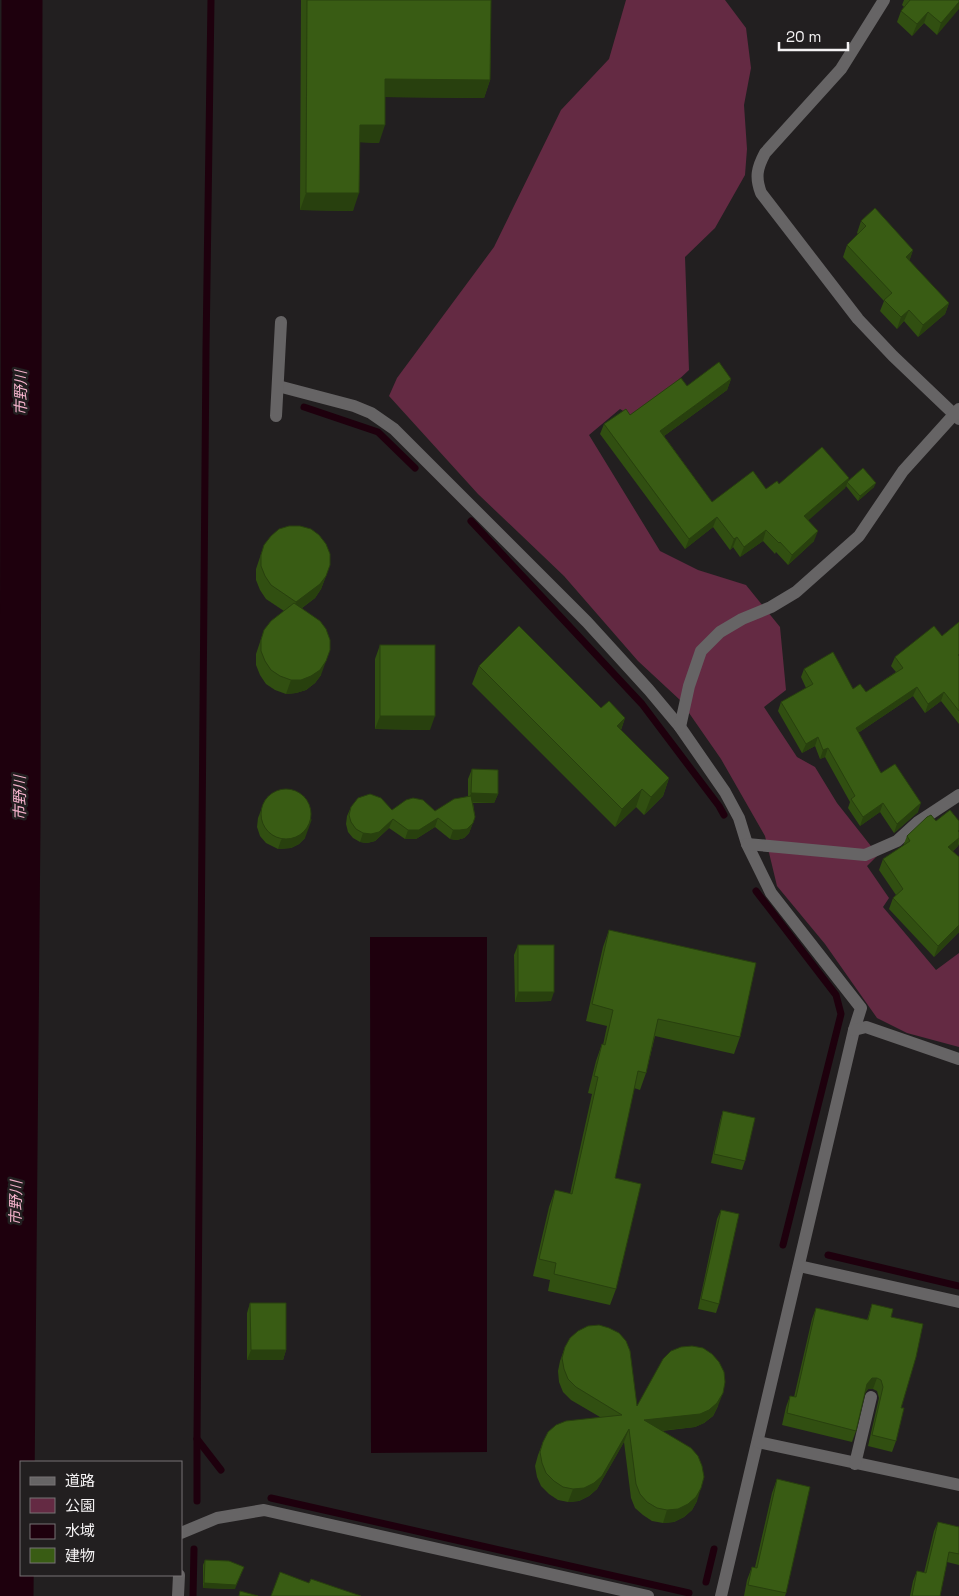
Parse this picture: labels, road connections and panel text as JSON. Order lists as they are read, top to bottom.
{
  "water": ["市野川"],
  "legend": [
    "道路",
    "公園",
    "水域",
    "建物"
  ],
  "scale_bar": "20 m"
}
